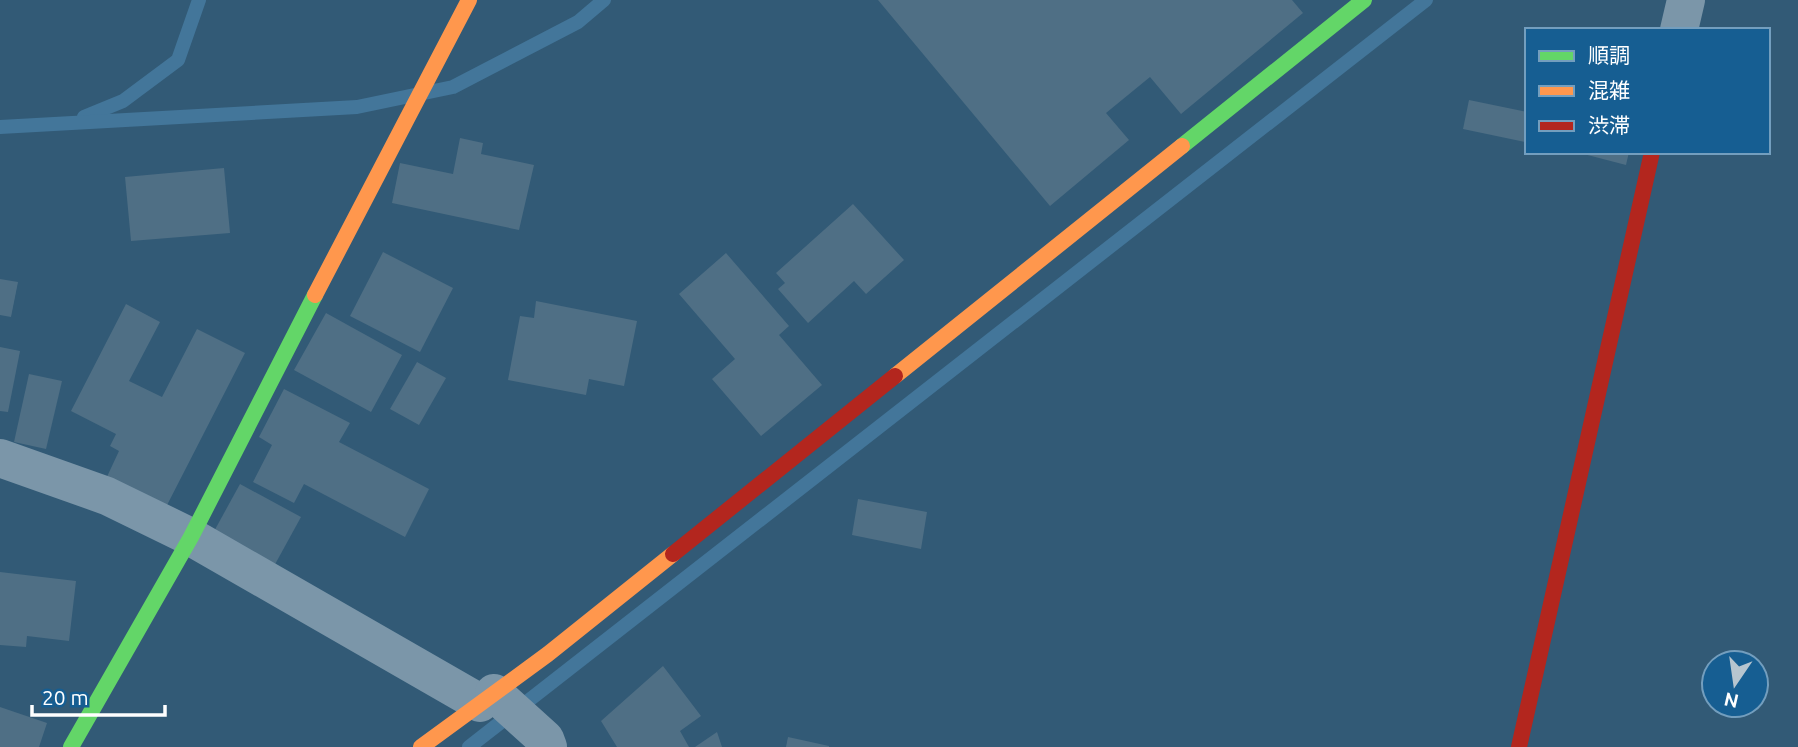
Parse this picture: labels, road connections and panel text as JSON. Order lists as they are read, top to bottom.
{
  "legend": ["順調", "混雑", "渋滞"],
  "scale_bar": "20 m",
  "north": "bottom"
}
